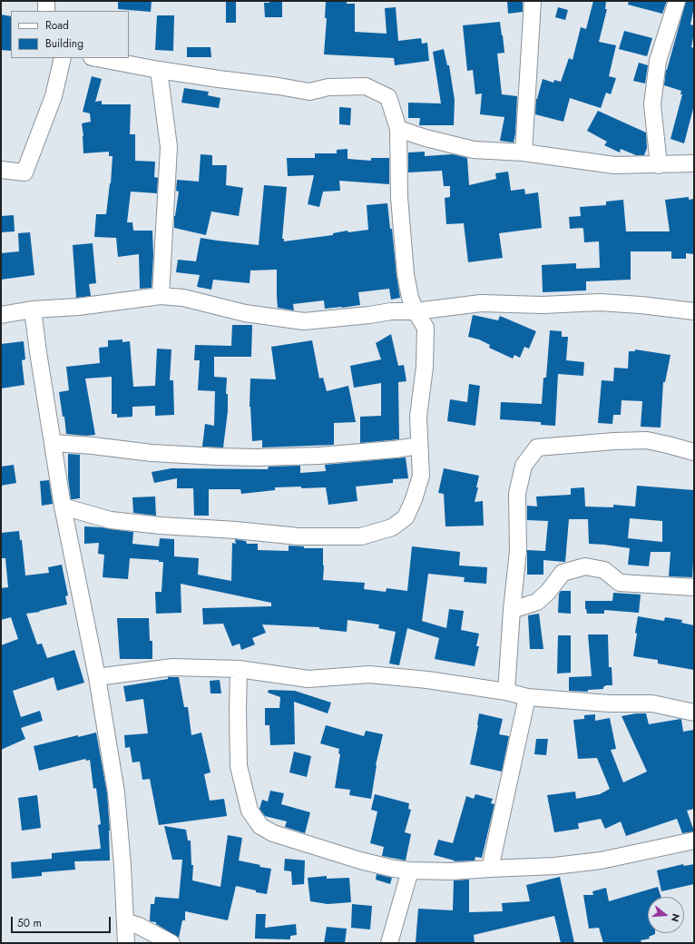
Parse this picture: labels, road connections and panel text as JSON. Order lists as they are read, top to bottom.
{
  "legend": ["Road", "Building"],
  "scale_bar": "50 m",
  "north": "right"
}
